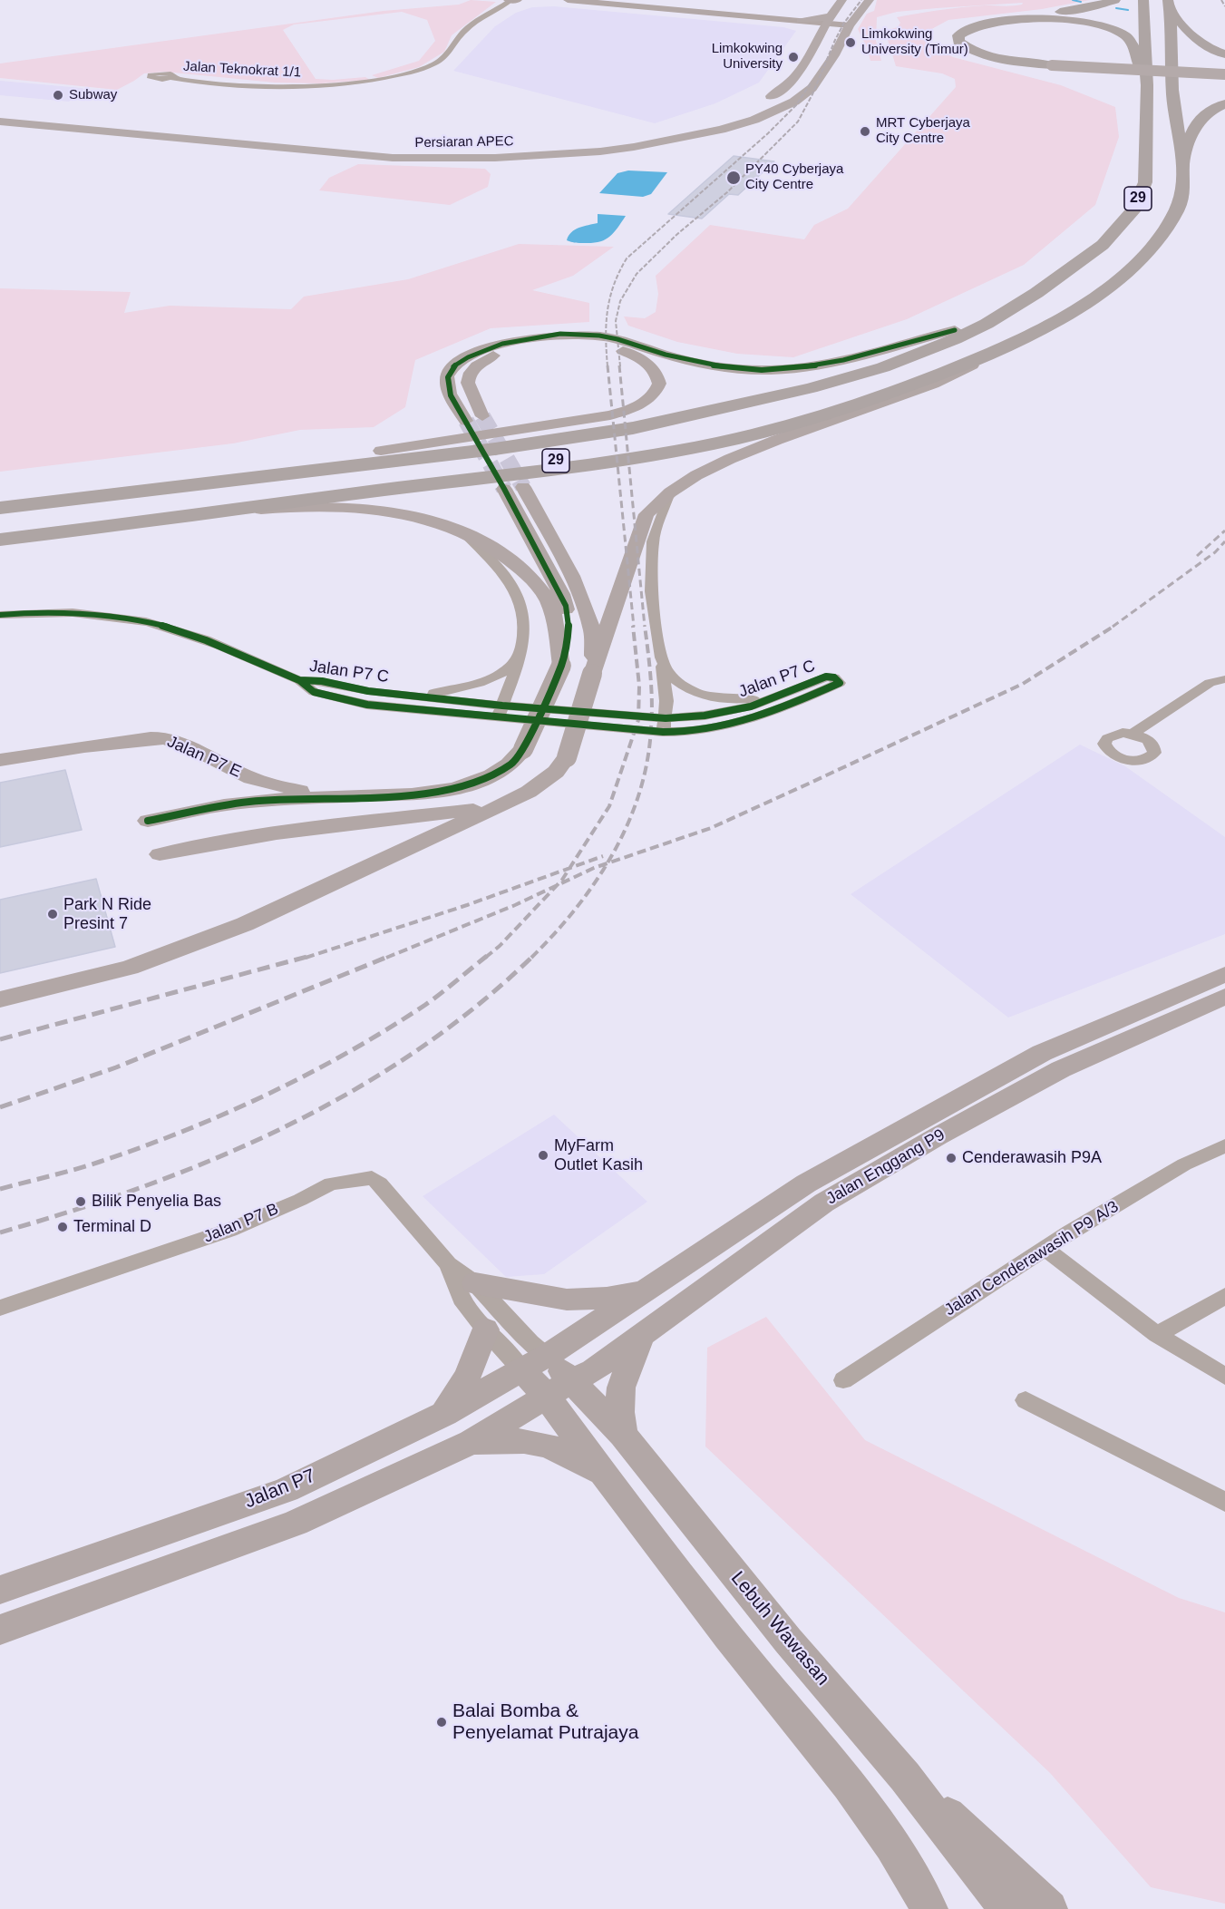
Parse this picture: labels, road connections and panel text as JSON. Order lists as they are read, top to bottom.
{
  "streets": {
    "highway": ["29"],
    "main road": ["Persiaran APEC"],
    "street": [
      "Jalan Teknokrat 1/1",
      "Jalan P7 C",
      "Jalan P7 E",
      "Jalan Enggang P9",
      "Jalan P7 B",
      "Jalan Cenderawasih P9 A/3",
      "Jalan P7",
      "Lebuh Wawasan"
    ]
  },
  "crossings": [
    ["Jalan Enggang P9", "Jalan P7"],
    ["Jalan Enggang P9", "Lebuh Wawasan"],
    ["Jalan P7 B", "Jalan P7"],
    ["Jalan P7 B", "Lebuh Wawasan"],
    ["Jalan P7", "Lebuh Wawasan"]
  ],
  "places": [
    "Limkokwing University (Timur)",
    "Limkokwing University",
    "Subway",
    "MRT Cyberjaya City Centre",
    "PY40 Cyberjaya City Centre",
    "Park N Ride Presint 7",
    "MyFarm Outlet Kasih",
    "Cenderawasih P9A",
    "Bilik Penyelia Bas",
    "Terminal D",
    "Balai Bomba & Penyelamat Putrajaya"
  ]
}
